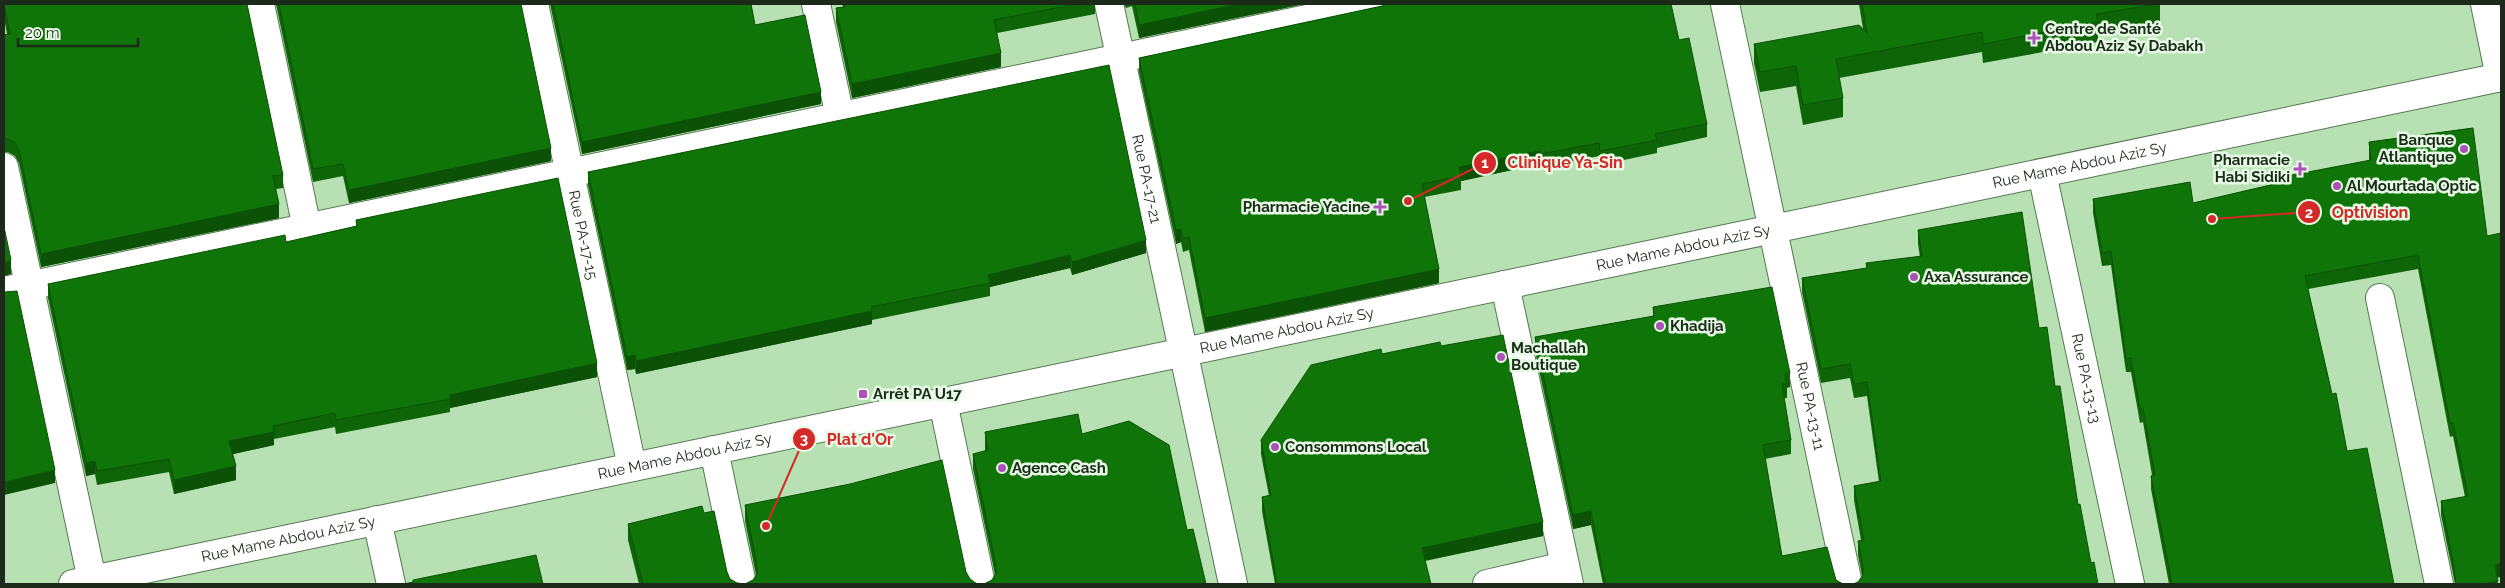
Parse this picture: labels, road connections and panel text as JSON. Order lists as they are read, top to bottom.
{
  "streets": {
    "street": [
      "Rue Mame Abdou Aziz Sy",
      "Rue PA-17-21",
      "Rue PA-17-15",
      "Rue PA-13-13",
      "Rue PA-13-11"
    ]
  },
  "crossings": [
    ["Rue Mame Abdou Aziz Sy", "Rue PA-17-21"],
    ["Rue Mame Abdou Aziz Sy", "Rue PA-17-15"],
    ["Rue Mame Abdou Aziz Sy", "Rue PA-13-13"],
    ["Rue Mame Abdou Aziz Sy", "Rue PA-13-11"]
  ],
  "places": {
    "health": ["Centre de Santé Abdou Aziz Sy Dabakh", "Pharmacie Habi Sidiki", "Pharmacie Yacine"],
    "other": [
      "Banque Atlantique",
      "Al Mourtada Optic",
      "Clinique Ya-Sin",
      "Optivision",
      "Axa Assurance",
      "Khadija",
      "Machallah Boutique",
      "Consommons Local",
      "Agence Cash",
      "Plat d'Or"
    ],
    "transit": ["Arrêt PA U17"]
  },
  "scale_bar": "20 m"
}
